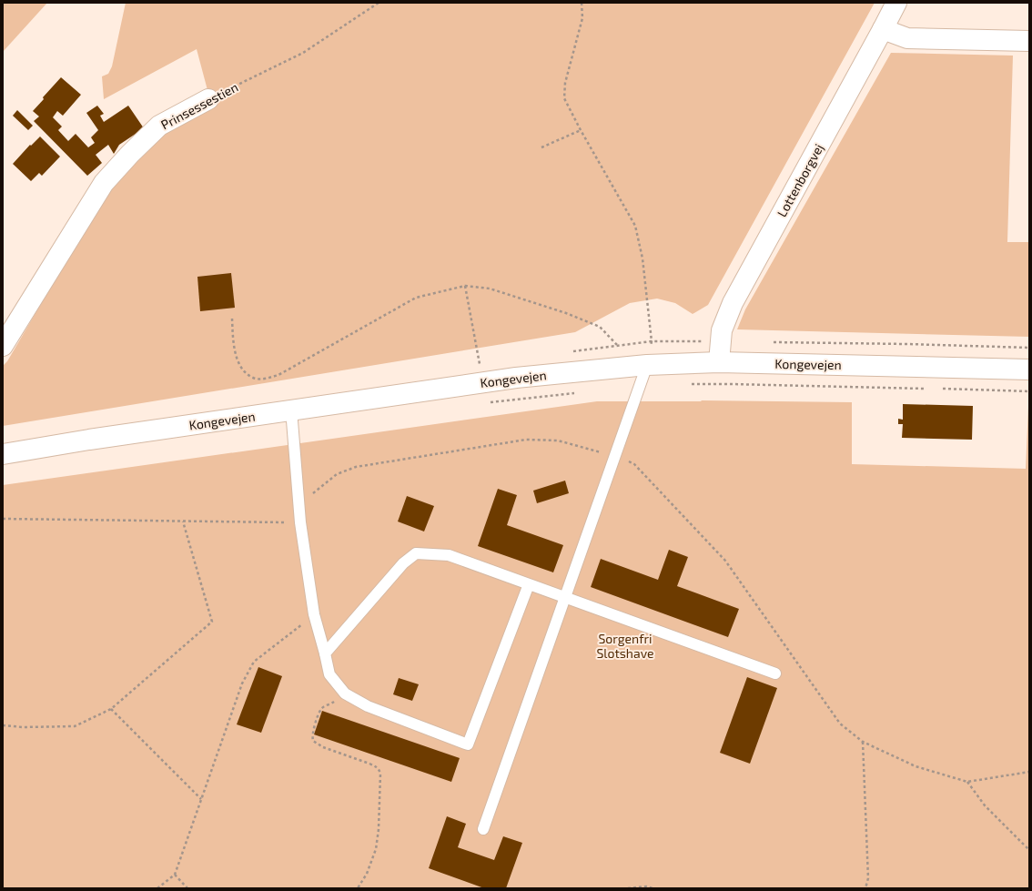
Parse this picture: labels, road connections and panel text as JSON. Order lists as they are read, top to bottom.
{
  "streets": {
    "street": ["Prinsessestien", "Lottenborgvej", "Kongevejen"]
  },
  "crossings": [
    ["Lottenborgvej", "Kongevejen"]
  ],
  "parks": ["Sorgenfri Slotshave"]
}
